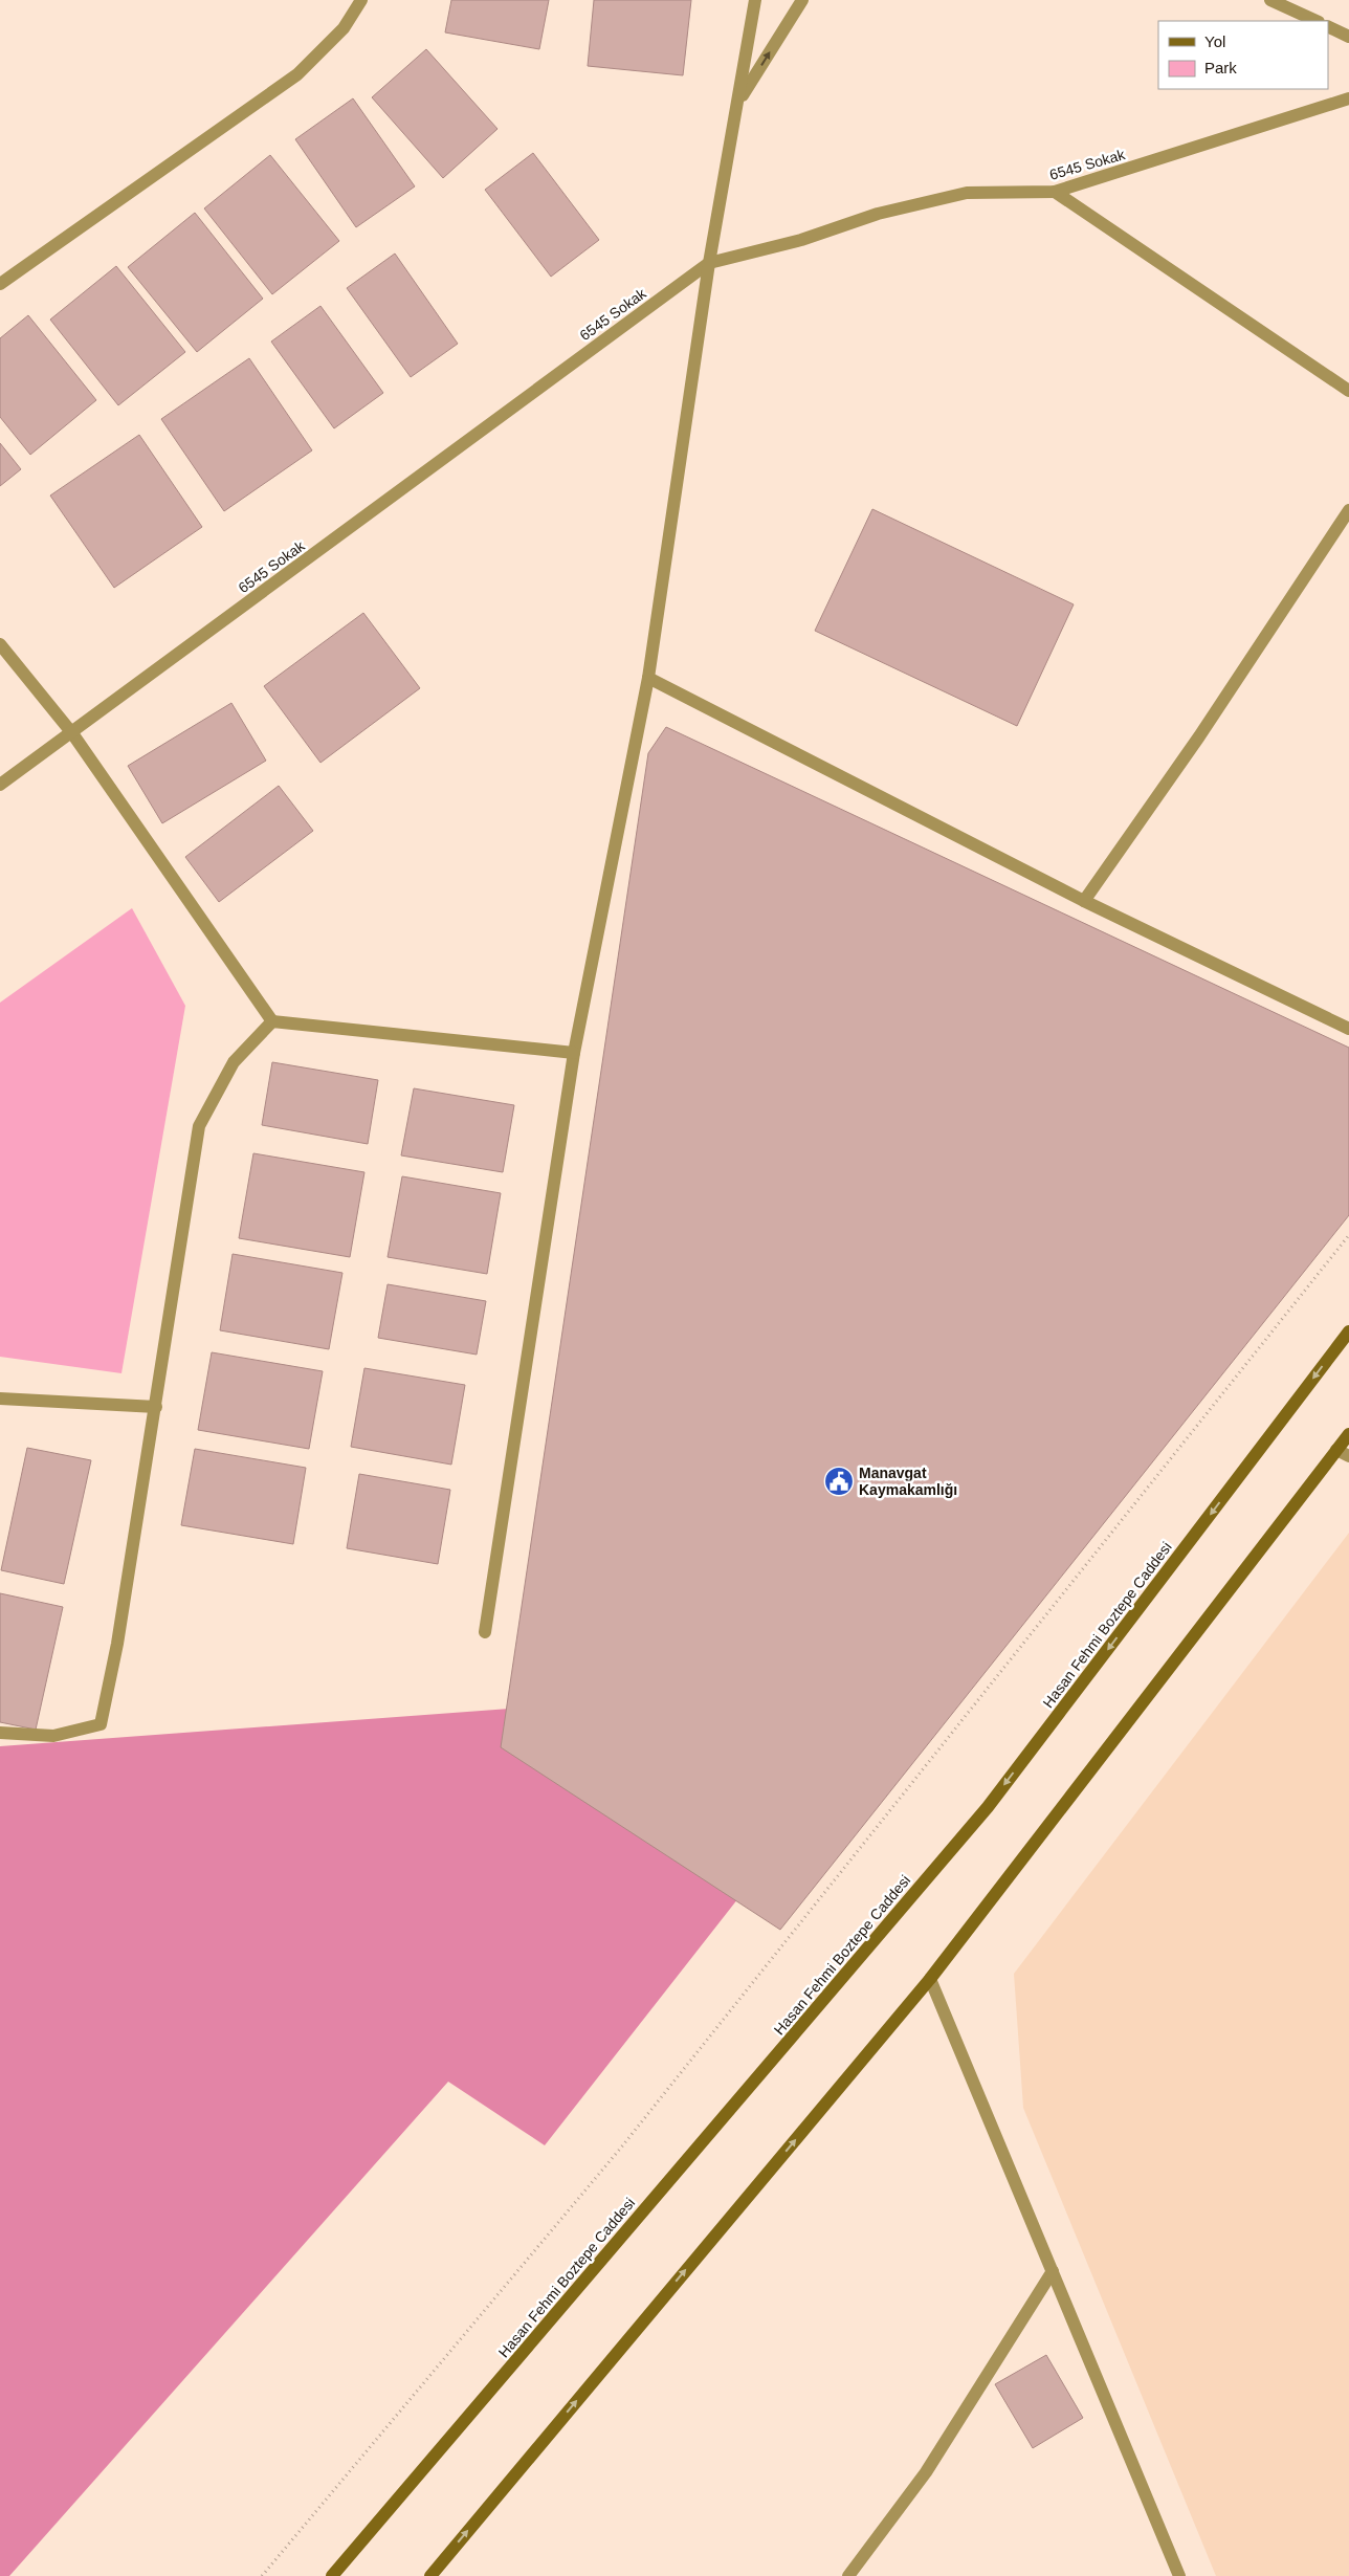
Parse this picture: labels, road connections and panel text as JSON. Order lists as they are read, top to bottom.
{
  "streets": {
    "main road": ["Hasan Fehmi Boztepe Caddesi"],
    "street": ["6545 Sokak"]
  },
  "places": {
    "public building": ["Manavgat Kaymakamlığı"]
  },
  "legend": ["Yol", "Park"]
}
